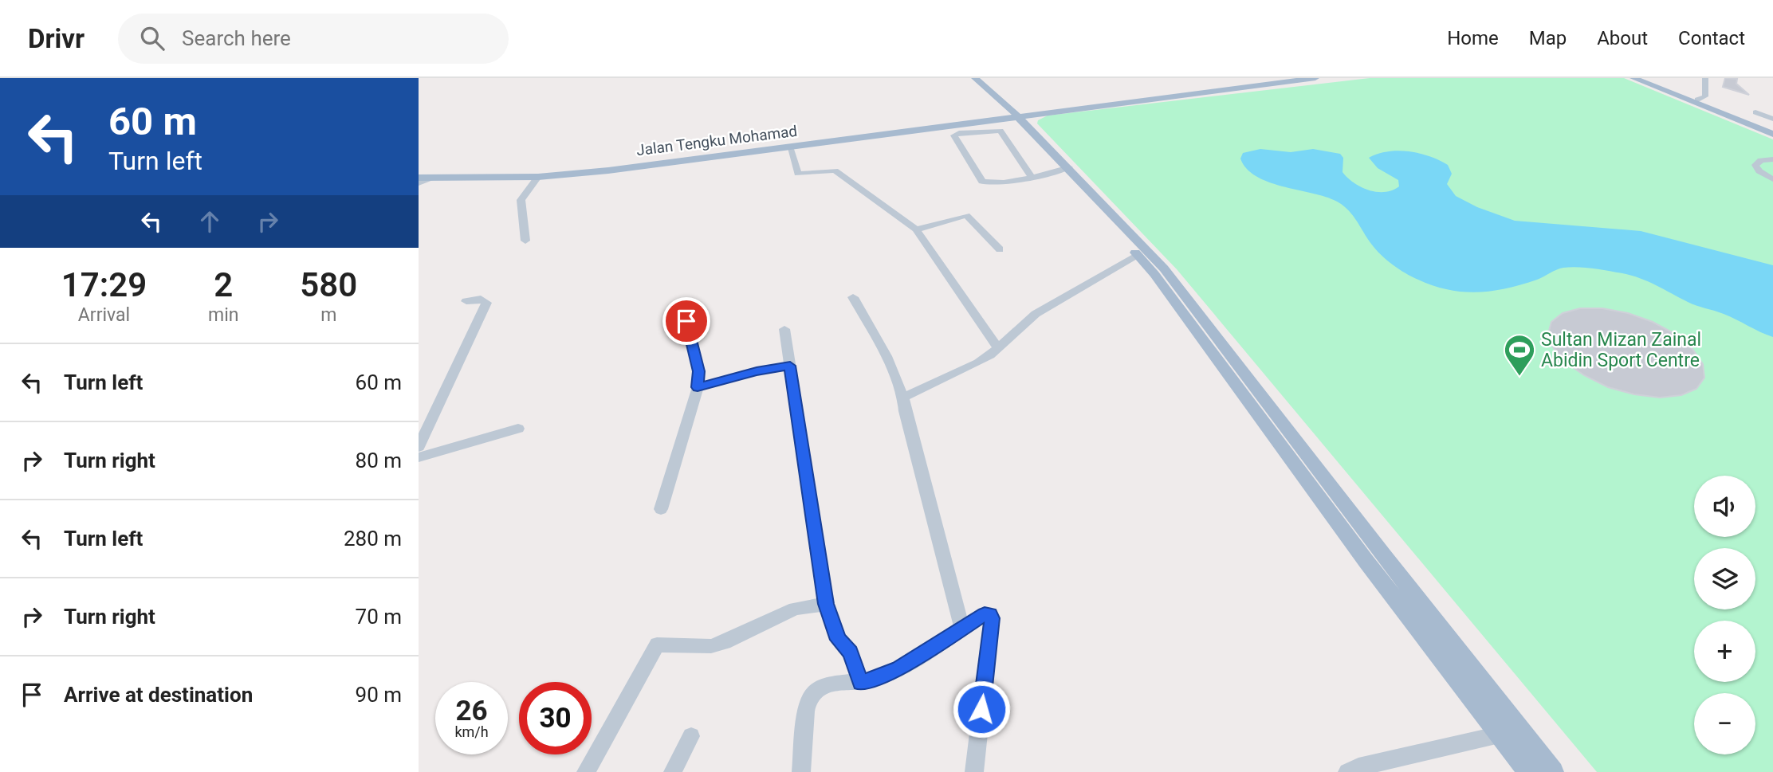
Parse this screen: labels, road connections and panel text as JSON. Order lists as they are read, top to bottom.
{
  "streets": {
    "main road": ["Jalan Tengku Mohamad"]
  },
  "places": {
    "sports": ["Sultan Mizan Zainal Abidin Sport Centre"]
  },
  "page": {
    "header": "Drivr",
    "search": "Search here",
    "nav": [
      "Home",
      "Map",
      "About",
      "Contact"
    ],
    "turn": ["60 m", "Turn left"],
    "eta": [
      "17:29",
      "Arrival",
      "2",
      "min",
      "580",
      "m"
    ],
    "list": [
      {
        "name": "Turn left",
        "value": "60 m"
      },
      {
        "name": "Turn right",
        "value": "80 m"
      },
      {
        "name": "Turn left",
        "value": "280 m"
      },
      {
        "name": "Turn right",
        "value": "70 m"
      },
      {
        "name": "Arrive at destination",
        "value": "90 m"
      }
    ],
    "map_buttons": ["+", "−"],
    "speed": "26 km/h",
    "limit": "30"
  }
}
